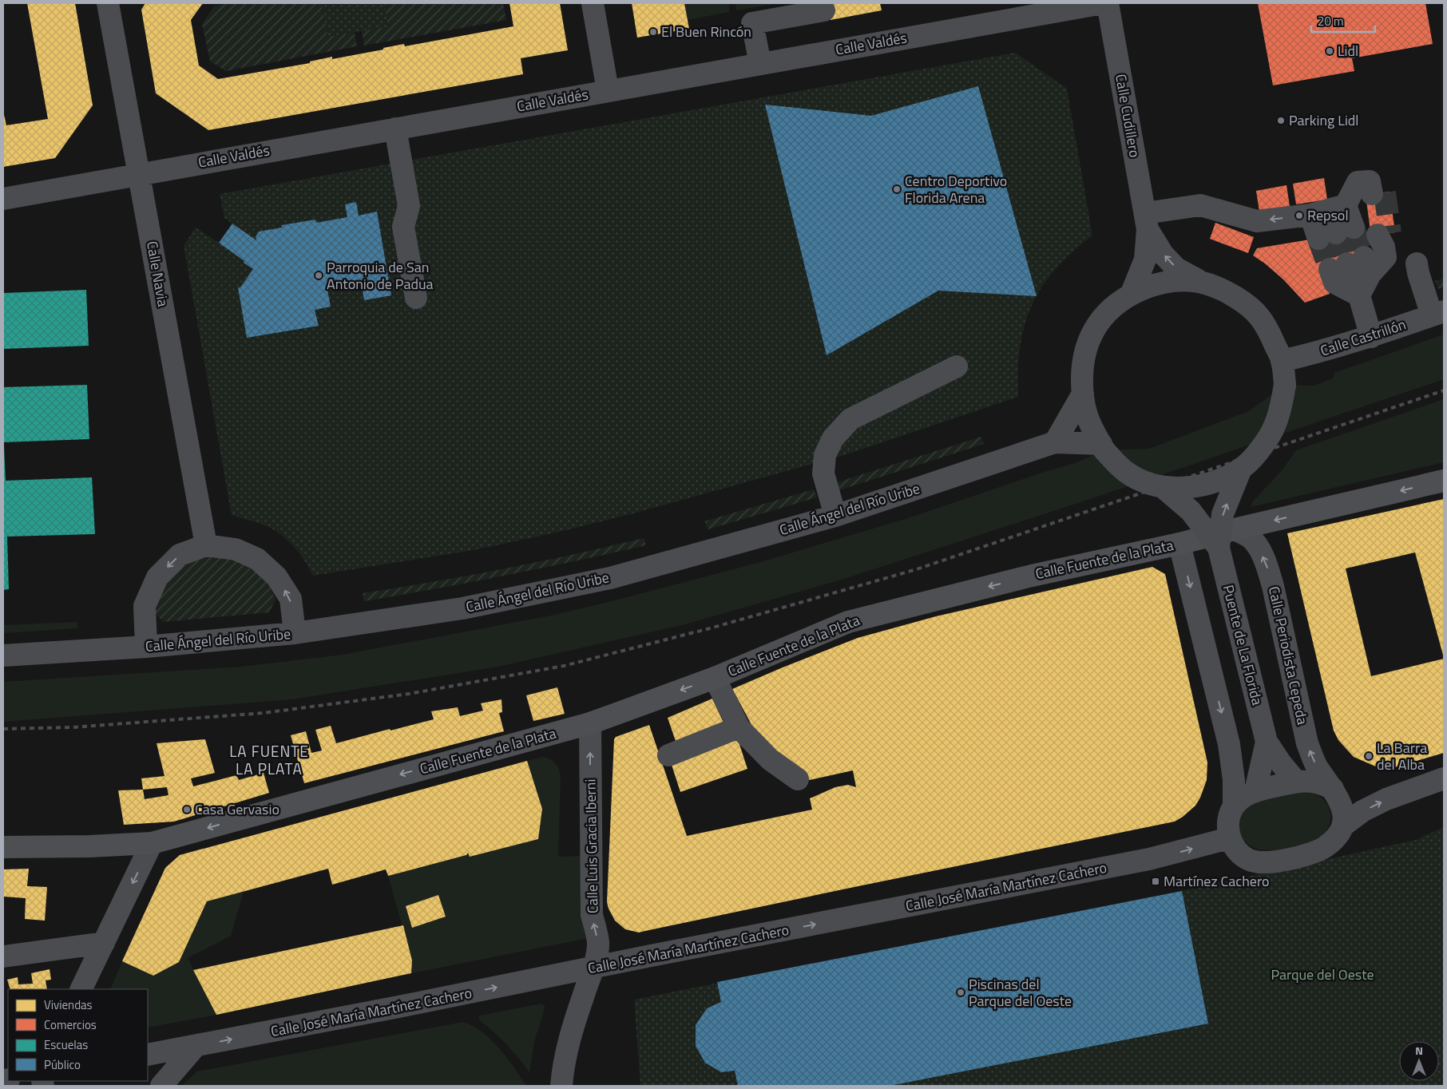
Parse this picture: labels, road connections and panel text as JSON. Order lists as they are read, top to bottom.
{
  "streets": {
    "main road": ["Calle Fuente de la Plata"],
    "street": [
      "Calle Valdés",
      "Calle Cudillero",
      "Calle Navia",
      "Calle Castrillón",
      "Calle Ángel del Río Uribe",
      "Puente de La Florida",
      "Calle Periodista Cepeda",
      "Calle Luis Gracia Iberni",
      "Calle José María Martínez Cachero"
    ]
  },
  "crossings": [
    ["Calle Valdés", "Calle Navia"],
    ["Calle Fuente de la Plata", "Calle Periodista Cepeda"],
    ["Calle Fuente de la Plata", "Calle Luis Gracia Iberni"],
    ["Puente de La Florida", "Calle Periodista Cepeda"],
    ["Puente de La Florida", "Calle José María Martínez Cachero"],
    ["Calle Periodista Cepeda", "Calle José María Martínez Cachero"],
    ["Calle Luis Gracia Iberni", "Calle José María Martínez Cachero"]
  ],
  "one_way": ["Calle Fuente de la Plata", "Calle Luis Gracia Iberni", "Calle José María Martínez Cachero"],
  "districts": ["LA FUENTE LA PLATA"],
  "parks": ["Parque del Oeste"],
  "places": {
    "other": [
      "El Buen Rincón",
      "Lidl",
      "Parking Lidl",
      "Centro Deportivo Florida Arena",
      "Repsol",
      "Parroquia de San Antonio de Padua",
      "La Barra del Alba",
      "Casa Gervasio",
      "Piscinas del Parque del Oeste"
    ],
    "transit": ["Martínez Cachero"]
  },
  "legend": [
    "Viviendas",
    "Comercios",
    "Escuelas",
    "Público"
  ],
  "scale_bar": "20 m",
  "north": "top"
}
